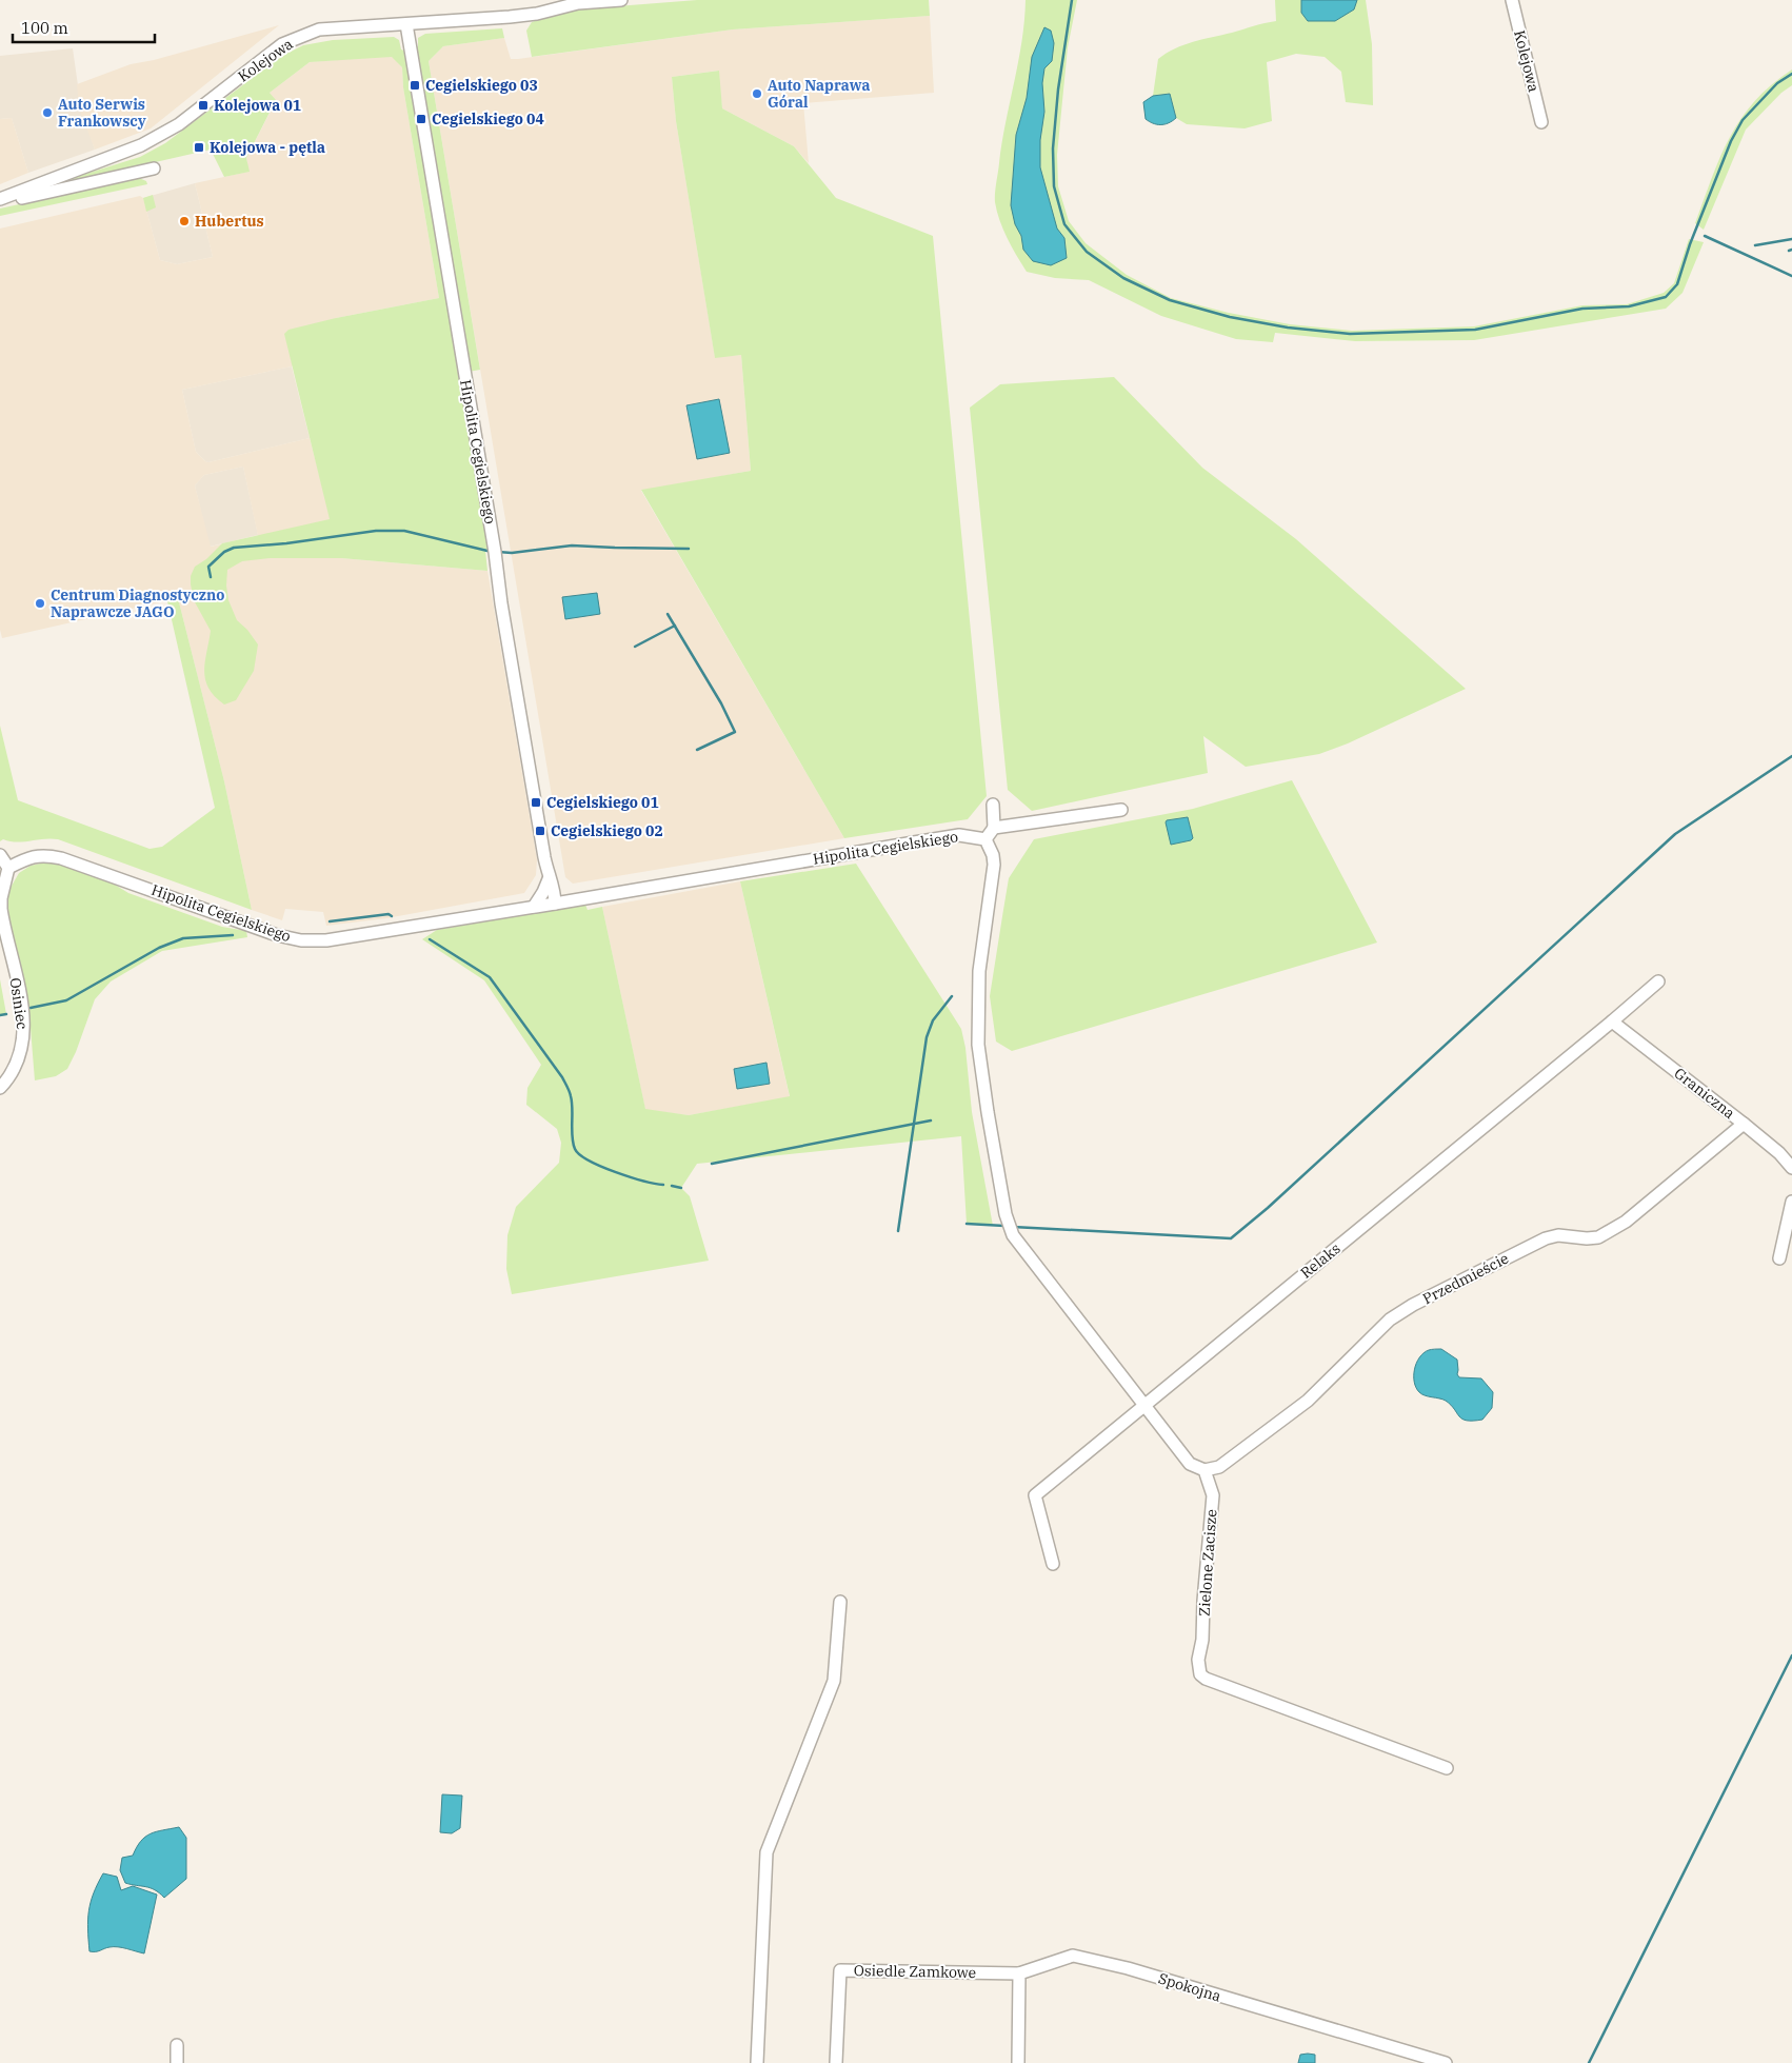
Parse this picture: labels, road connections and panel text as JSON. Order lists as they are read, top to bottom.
{
  "streets": {
    "street": [
      "Kolejowa",
      "Hipolita Cegielskiego",
      "Osiniec",
      "Graniczna",
      "Relaks",
      "Przedmieście",
      "Zielone Zacisze",
      "Osiedle Zamkowe",
      "Spokojna"
    ]
  },
  "crossings": [
    ["Kolejowa", "Hipolita Cegielskiego"],
    ["Hipolita Cegielskiego", "Osiniec"],
    ["Graniczna", "Relaks"],
    ["Graniczna", "Przedmieście"],
    ["Przedmieście", "Zielone Zacisze"],
    ["Osiedle Zamkowe", "Spokojna"]
  ],
  "places": {
    "transit": [
      "Cegielskiego 03",
      "Kolejowa 01",
      "Cegielskiego 04",
      "Kolejowa - pętla",
      "Cegielskiego 01",
      "Cegielskiego 02"
    ],
    "other": [
      "Auto Naprawa Góral",
      "Auto Serwis Frankowscy",
      "Hubertus",
      "Centrum Diagnostyczno Naprawcze JAGO"
    ]
  },
  "scale_bar": "100 m"
}
